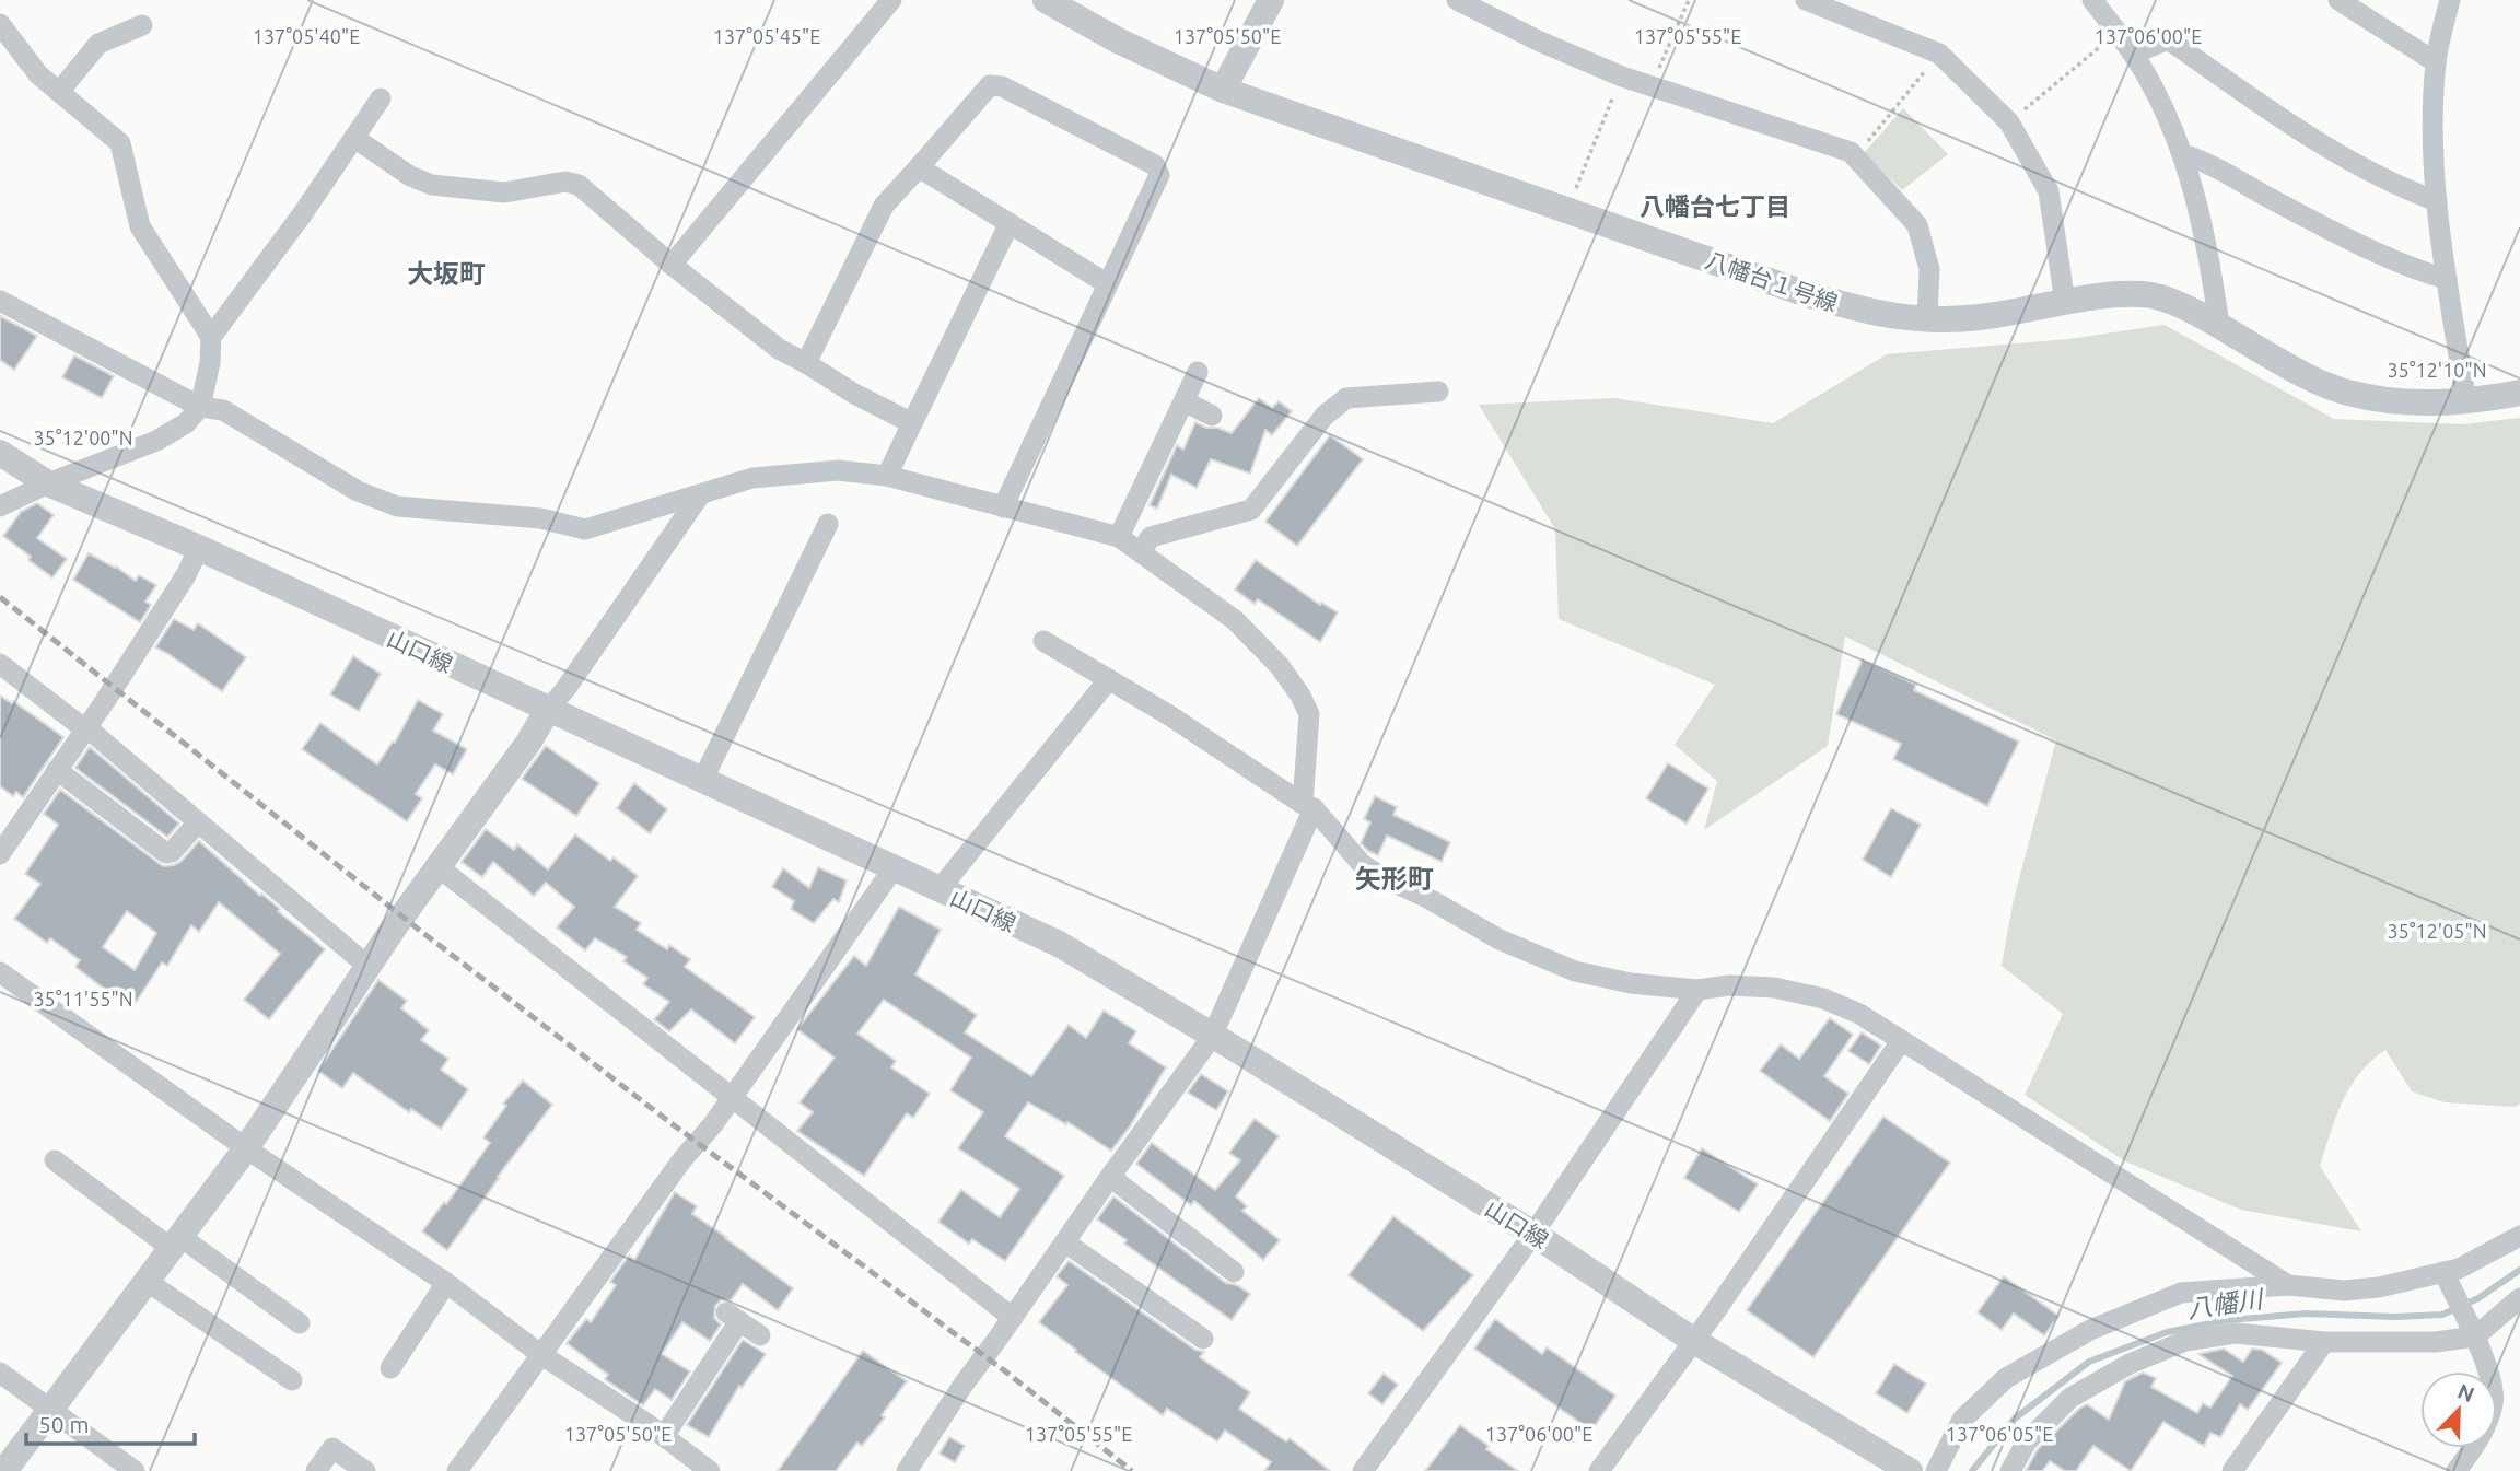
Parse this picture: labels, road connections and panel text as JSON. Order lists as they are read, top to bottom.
{
  "streets": {
    "street": ["八幡台１号線", "山口線"]
  },
  "districts": ["八幡台七丁目", "大坂町", "矢形町"],
  "water": ["八幡川"],
  "scale_bar": "50 m",
  "north": "top right",
  "coordinates": [
    "137°05'40\"E",
    "137°05'45\"E",
    "137°05'50\"E",
    "137°05'55\"E",
    "137°06'00\"E",
    "35°12'10\"N",
    "35°12'00\"N",
    "35°12'05\"N",
    "35°11'55\"N",
    "137°06'05\"E"
  ]
}
